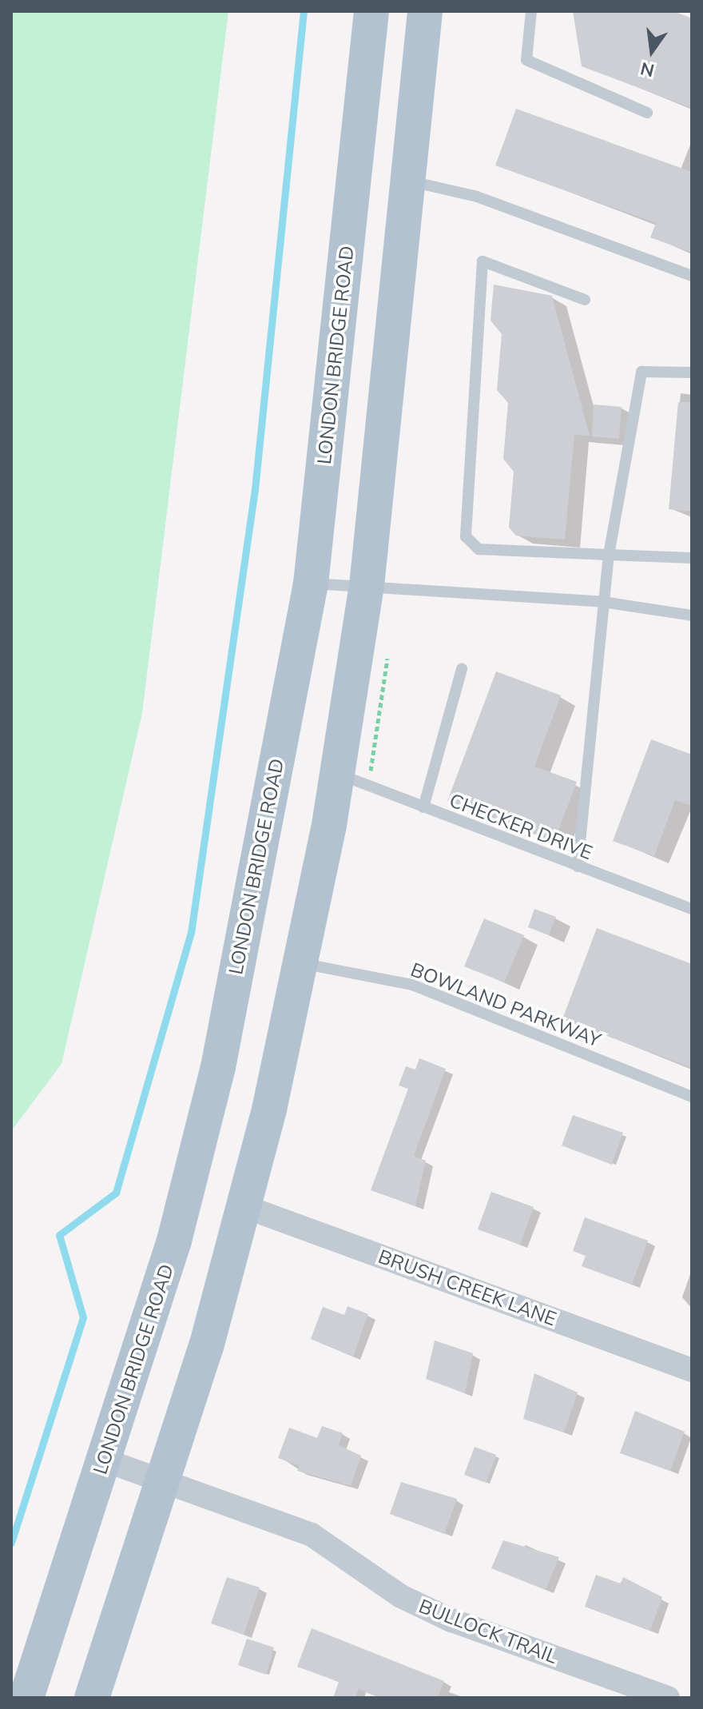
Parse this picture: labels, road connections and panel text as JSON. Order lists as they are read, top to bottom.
{
  "streets": {
    "main road": ["LONDON BRIDGE ROAD"],
    "street": ["BRUSH CREEK LANE", "BULLOCK TRAIL"],
    "lane": ["CHECKER DRIVE", "BOWLAND PARKWAY"]
  },
  "crossings": [
    ["LONDON BRIDGE ROAD", "BULLOCK TRAIL"]
  ],
  "north": "bottom"
}
